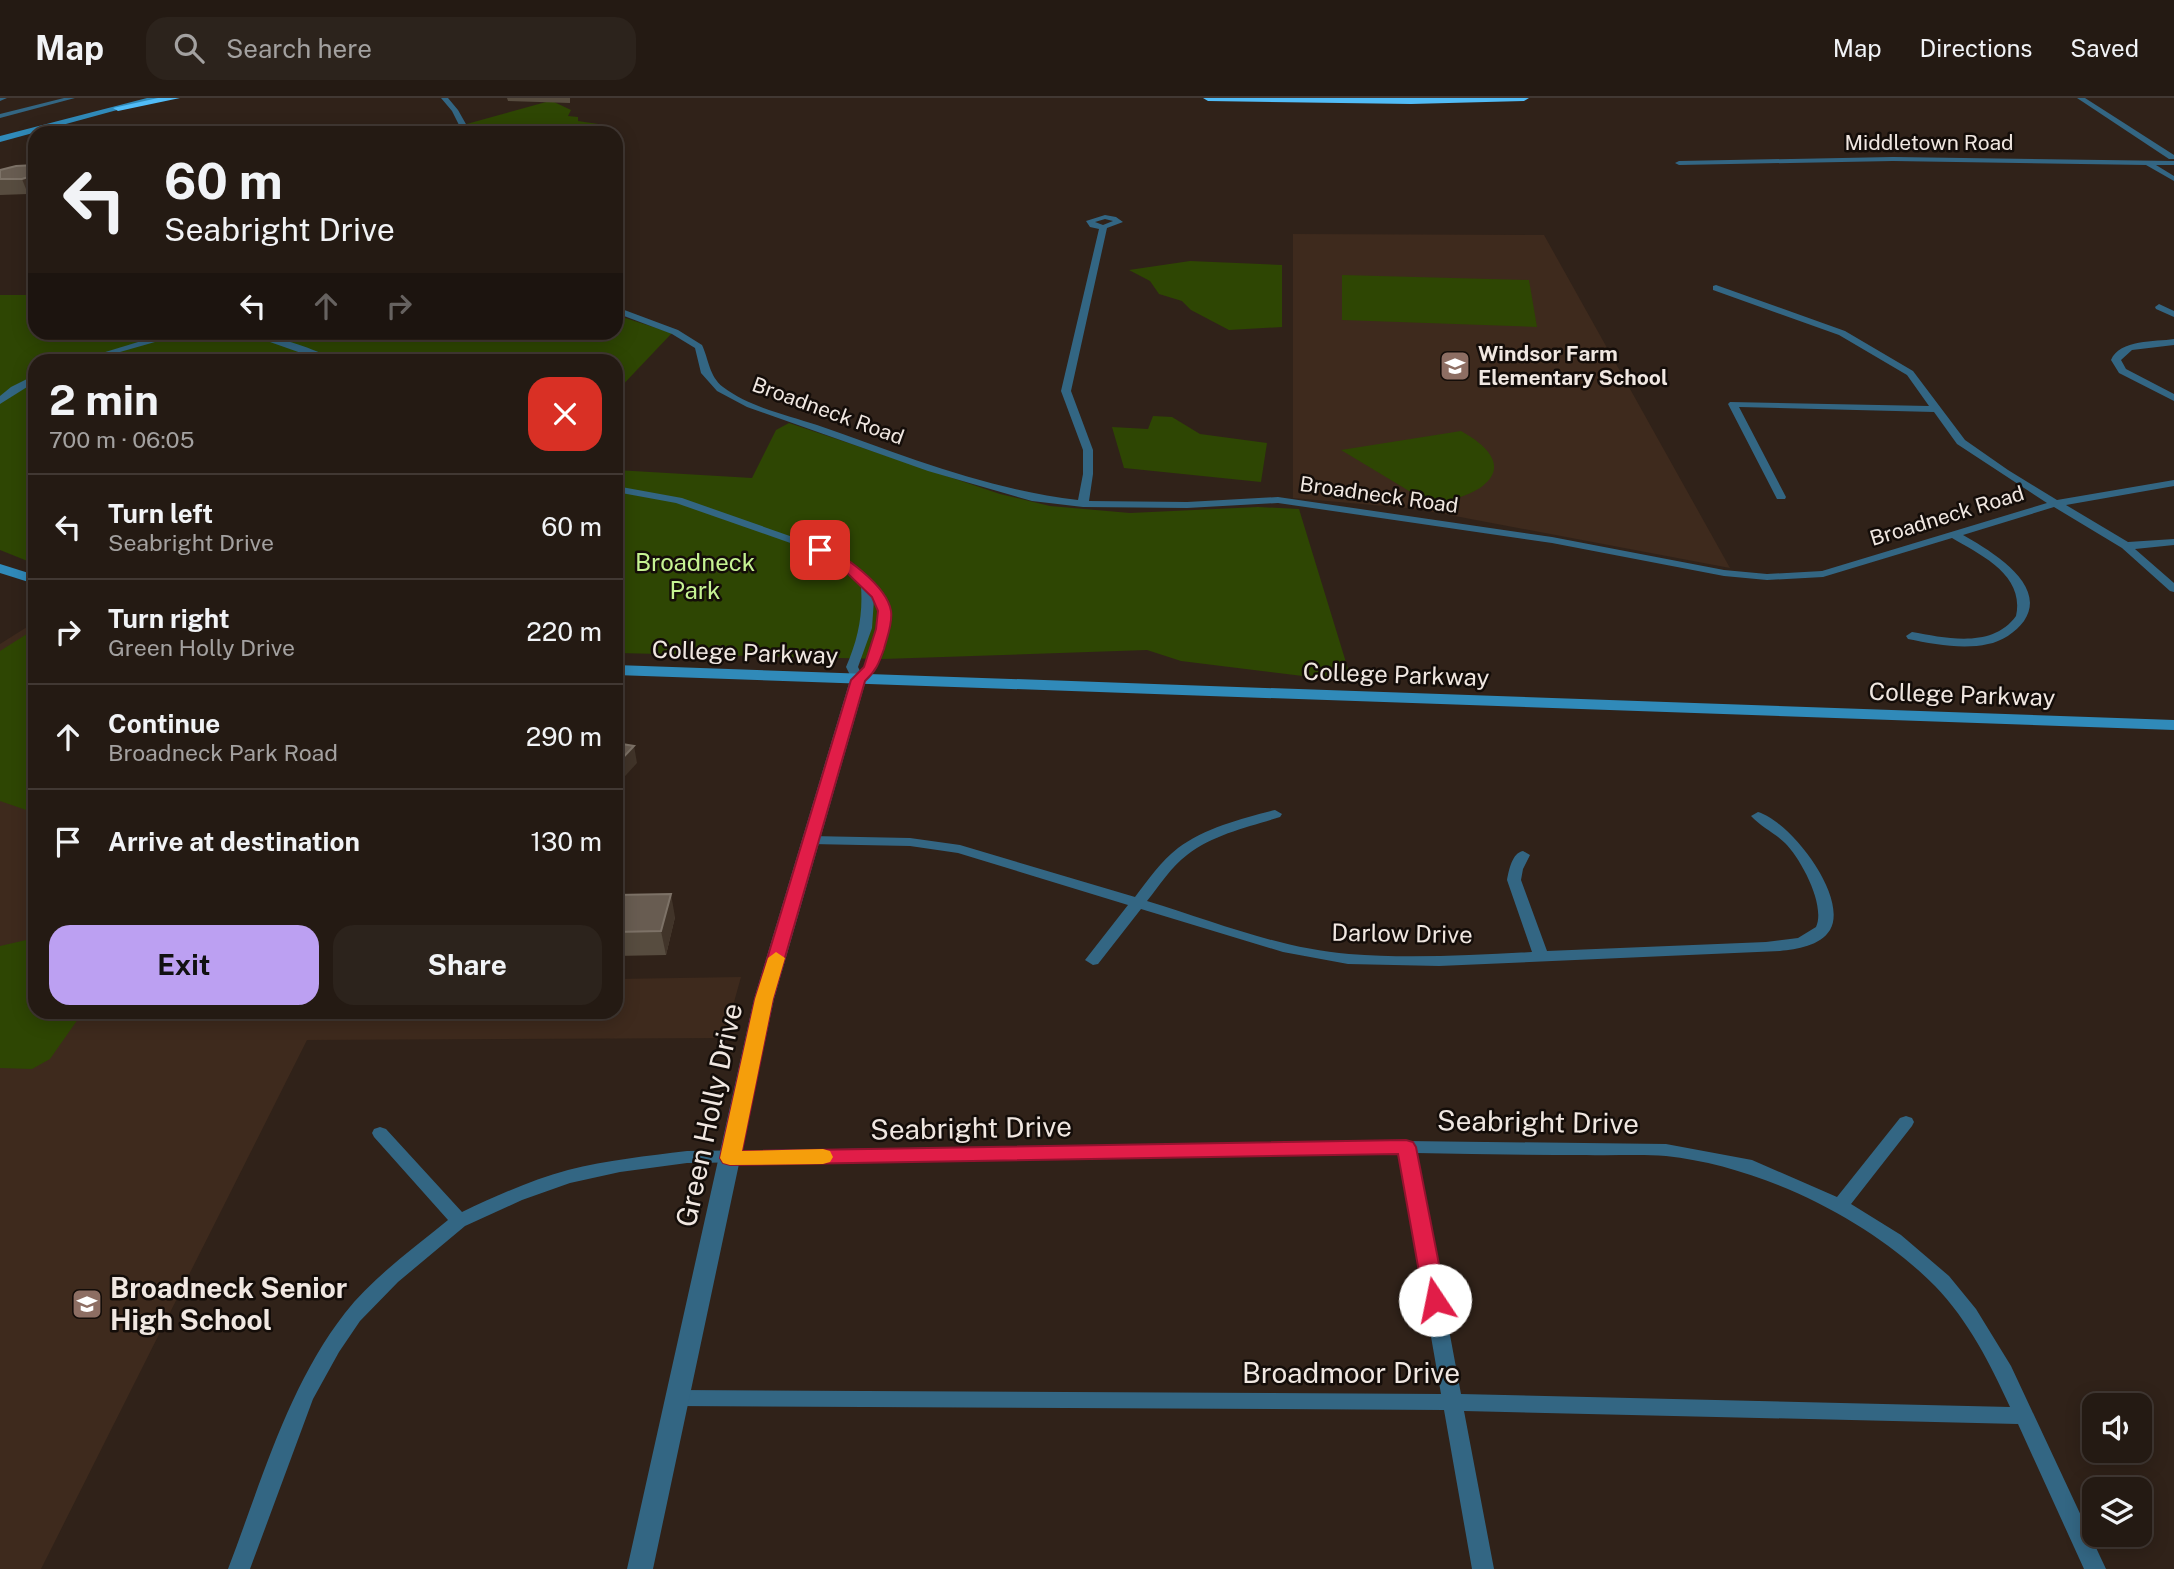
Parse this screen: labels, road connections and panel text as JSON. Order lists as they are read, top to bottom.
{
  "streets": {
    "main road": ["College Parkway"],
    "street": [
      "Middletown Road",
      "Broadneck Road",
      "Darlow Drive",
      "Green Holly Drive",
      "Seabright Drive",
      "Broadmoor Drive"
    ]
  },
  "crossings": [
    ["College Parkway", "Green Holly Drive"],
    ["Darlow Drive", "Green Holly Drive"],
    ["Green Holly Drive", "Seabright Drive"],
    ["Green Holly Drive", "Broadmoor Drive"],
    ["Seabright Drive", "Broadmoor Drive"]
  ],
  "parks": ["Broadneck Park"],
  "places": {
    "school or university": ["Windsor Farm Elementary School", "Broadneck Senior High School"]
  },
  "page": {
    "header": "Map",
    "search": "Search here",
    "nav": ["Map", "Directions", "Saved"],
    "turn": ["60 m", "Seabright Drive"],
    "heading": ["2 min", "700 m · 06:05"],
    "list": [
      {
        "name": "Turn left",
        "note": "Seabright Drive",
        "value": "60 m"
      },
      {
        "name": "Turn right",
        "note": "Green Holly Drive",
        "value": "220 m"
      },
      {
        "name": "Continue",
        "note": "Broadneck Park Road",
        "value": "290 m"
      },
      {
        "name": "Arrive at destination",
        "value": "130 m"
      }
    ],
    "buttons": ["Exit", "Share"]
  }
}
